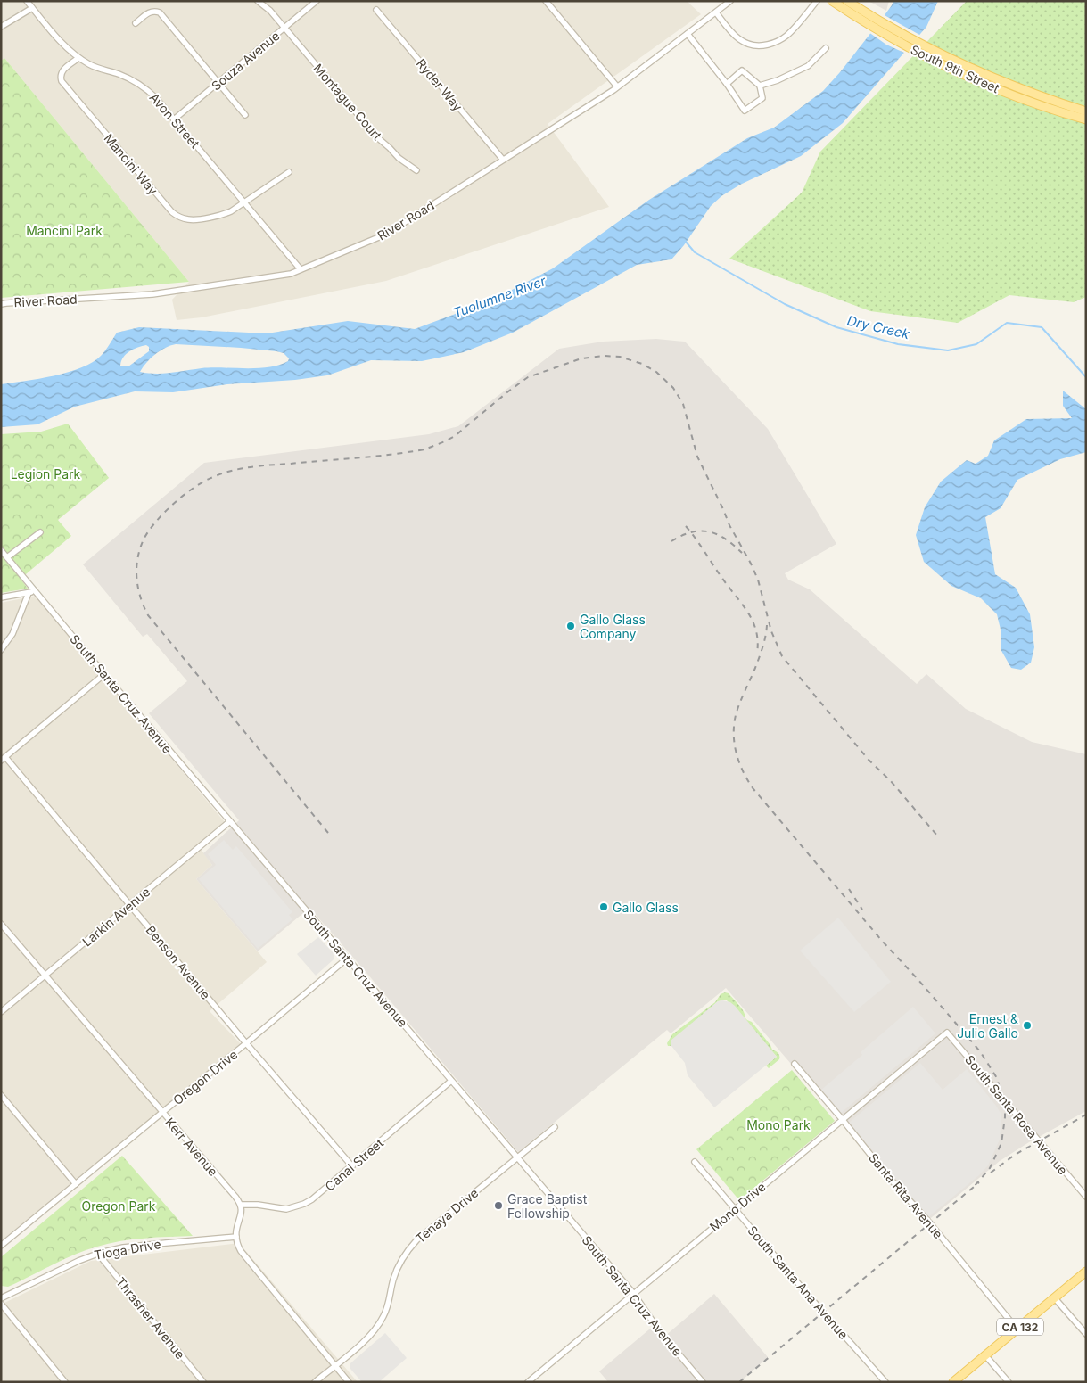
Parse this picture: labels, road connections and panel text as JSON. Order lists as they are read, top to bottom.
{
  "streets": {
    "main road": ["South 9th Street", "CA 132"],
    "street": [
      "Souza Avenue",
      "Ryder Way",
      "Montague Court",
      "Avon Street",
      "Mancini Way",
      "River Road",
      "South Santa Cruz Avenue",
      "Larkin Avenue",
      "Benson Avenue",
      "Oregon Drive",
      "South Santa Rosa Avenue",
      "Kerr Avenue",
      "Canal Street",
      "Santa Rita Avenue",
      "Mono Drive",
      "Tenaya Drive",
      "Tioga Drive",
      "South Santa Ana Avenue",
      "Thrasher Avenue"
    ]
  },
  "crossings": [
    ["Souza Avenue", "Montague Court"],
    ["Souza Avenue", "Avon Street"],
    ["Ryder Way", "River Road"],
    ["Avon Street", "Mancini Way"],
    ["Avon Street", "River Road"],
    ["South Santa Cruz Avenue", "Larkin Avenue"],
    ["South Santa Cruz Avenue", "Oregon Drive"],
    ["South Santa Cruz Avenue", "Canal Street"],
    ["South Santa Cruz Avenue", "Mono Drive"],
    ["South Santa Cruz Avenue", "Tenaya Drive"],
    ["Larkin Avenue", "Benson Avenue"],
    ["Larkin Avenue", "Kerr Avenue"],
    ["Benson Avenue", "Oregon Drive"],
    ["Benson Avenue", "Canal Street"],
    ["Oregon Drive", "Kerr Avenue"],
    ["South Santa Rosa Avenue", "Mono Drive"],
    ["Kerr Avenue", "Canal Street"],
    ["Santa Rita Avenue", "Mono Drive"],
    ["Santa Rita Avenue", "CA 132"],
    ["Mono Drive", "South Santa Ana Avenue"],
    ["Tioga Drive", "Thrasher Avenue"]
  ],
  "water": ["Tuolumne River", "Dry Creek"],
  "parks": [
    "Mancini Park",
    "Legion Park",
    "Mono Park",
    "Oregon Park"
  ],
  "places": [
    "Gallo Glass Company",
    "Gallo Glass",
    "Ernest & Julio Gallo",
    "Grace Baptist Fellowship"
  ]
}
